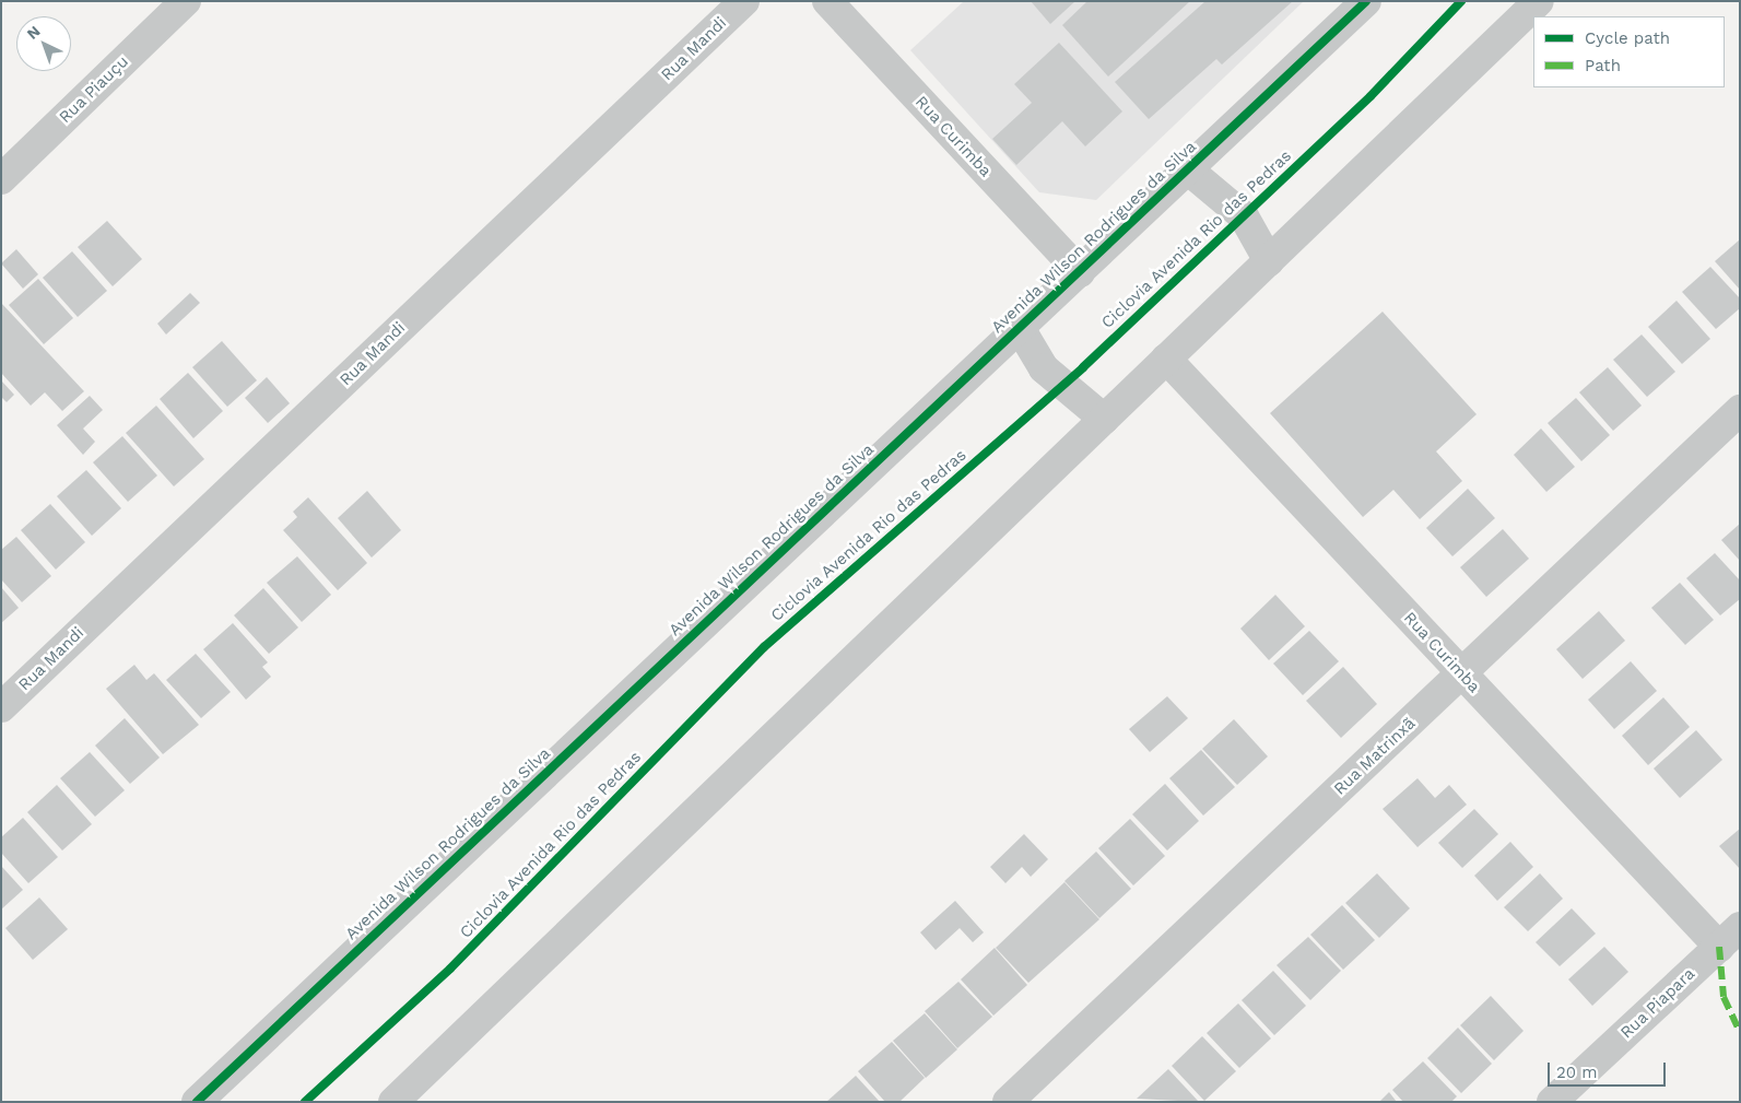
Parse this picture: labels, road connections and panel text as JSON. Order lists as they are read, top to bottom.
{
  "streets": {
    "street": [
      "Rua Mandi",
      "Rua Piauçu",
      "Rua Curimba",
      "Avenida Wilson Rodrigues da Silva",
      "Rua Matrinxã",
      "Rua Piapara"
    ],
    "cycle path": ["Ciclovia Avenida Rio das Pedras"]
  },
  "crossings": [
    ["Rua Curimba", "Avenida Wilson Rodrigues da Silva"],
    ["Rua Curimba", "Rua Matrinxã"],
    ["Rua Curimba", "Rua Piapara"]
  ],
  "legend": ["Cycle path", "Path"],
  "scale_bar": "20 m",
  "north": "top left"
}
